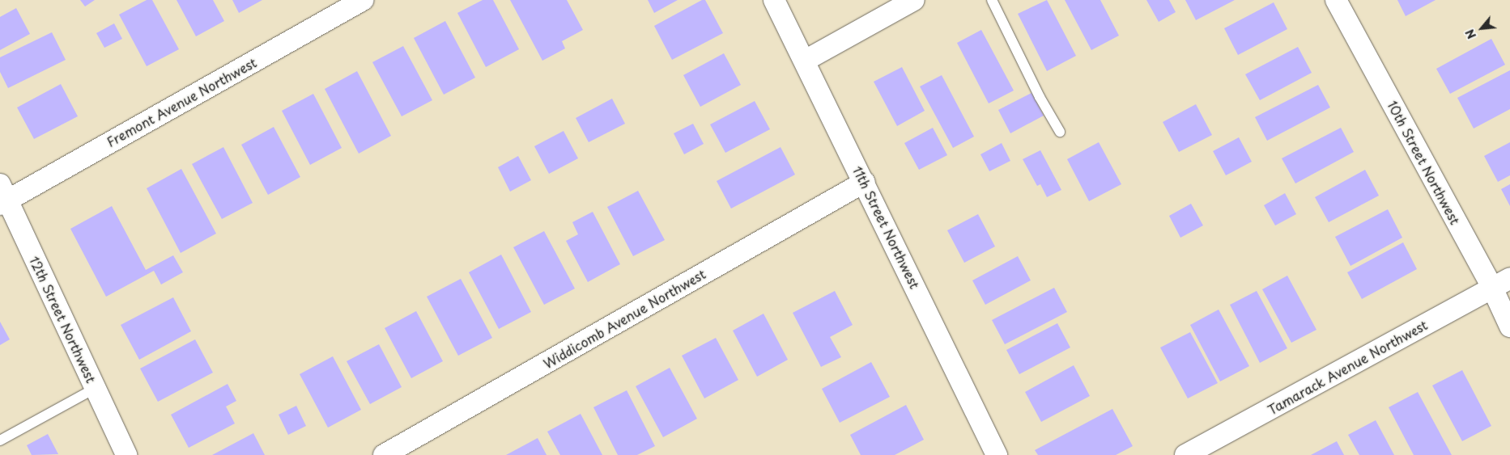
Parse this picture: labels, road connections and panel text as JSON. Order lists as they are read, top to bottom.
{
  "streets": {
    "street": [
      "Fremont Avenue Northwest",
      "10th Street Northwest",
      "11th Street Northwest",
      "Widdicomb Avenue Northwest",
      "12th Street Northwest",
      "Tamarack Avenue Northwest"
    ]
  },
  "crossings": [
    ["Fremont Avenue Northwest", "12th Street Northwest"],
    ["10th Street Northwest", "Tamarack Avenue Northwest"],
    ["11th Street Northwest", "Widdicomb Avenue Northwest"]
  ],
  "north": "bottom left"
}
